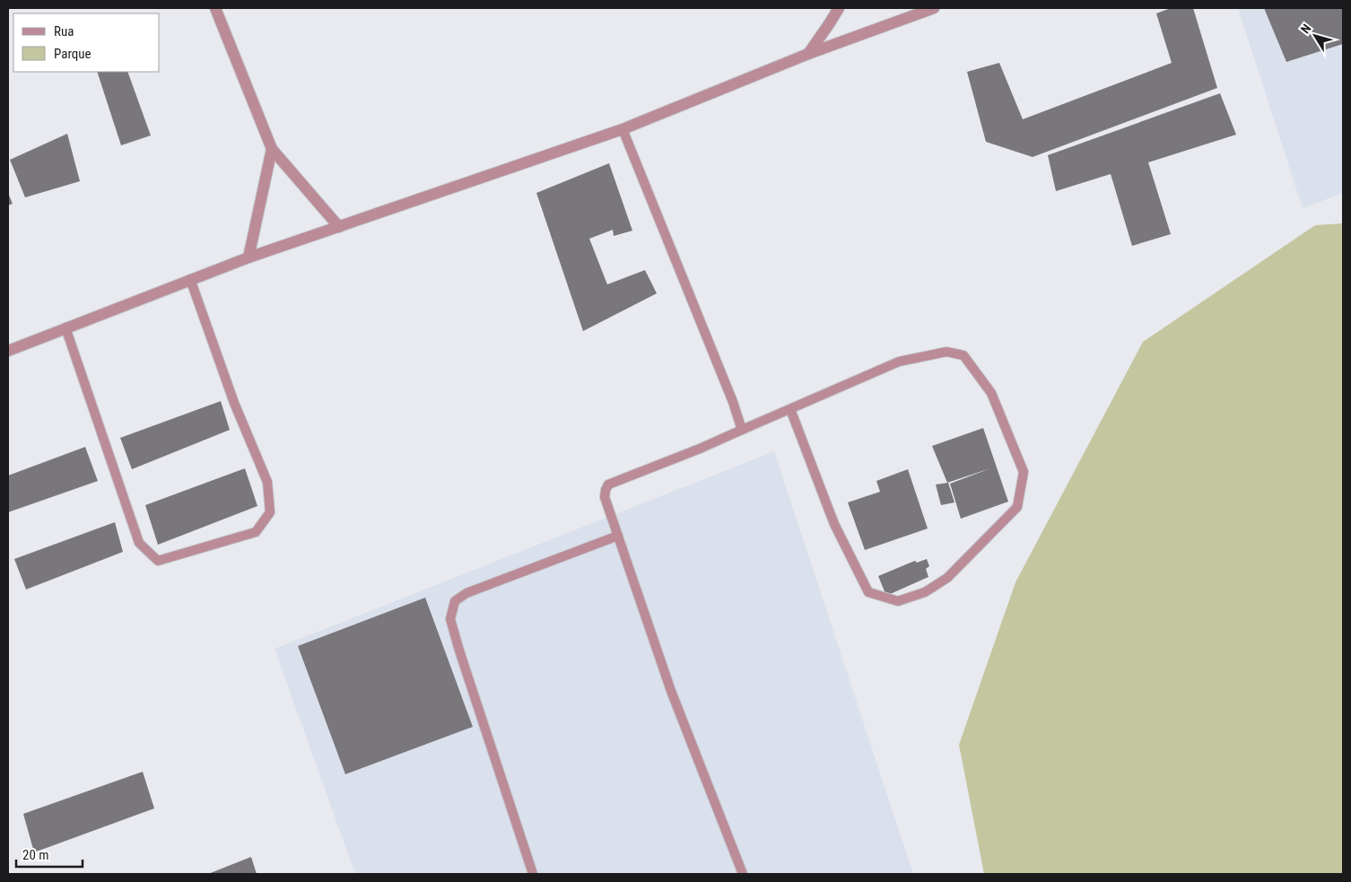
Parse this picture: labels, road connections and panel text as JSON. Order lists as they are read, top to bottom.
{
  "legend": ["Rua", "Parque"],
  "scale_bar": "20 m",
  "north": "top left"
}
